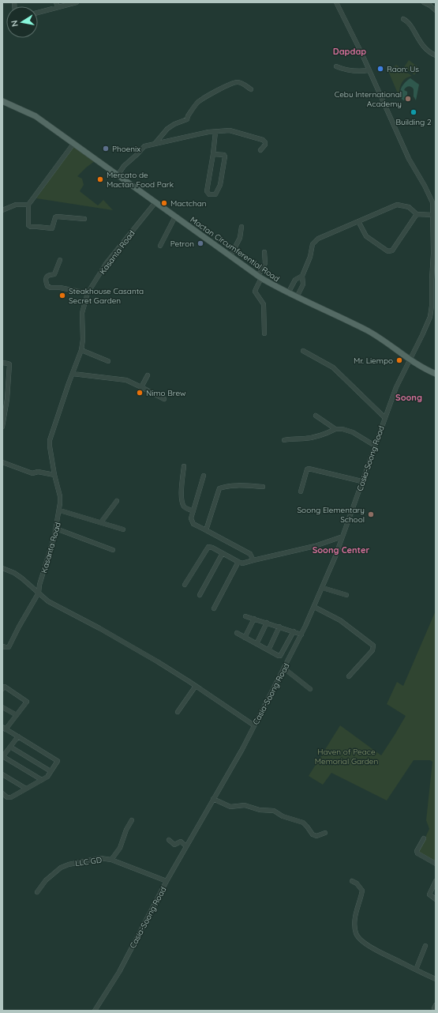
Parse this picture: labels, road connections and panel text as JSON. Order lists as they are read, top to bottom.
{
  "streets": {
    "main road": ["Mactan Circumferential Road"],
    "street": ["Kasanta Road", "Casia-Soong Road", "LLC GD"]
  },
  "crossings": [
    ["Mactan Circumferential Road", "Kasanta Road"],
    ["Mactan Circumferential Road", "Casia-Soong Road"],
    ["Casia-Soong Road", "LLC GD"]
  ],
  "districts": ["Dapdap", "Soong", "Soong Center"],
  "parks": ["Haven of Peace Memorial Garden"],
  "places": [
    "Raon: Us",
    "Cebu International Academy",
    "Building 2",
    "Phoenix",
    "Mercato de Mactan Food Park",
    "Mactchan",
    "Petron",
    "Steakhouse Casanta Secret Garden",
    "Mr. Liempo",
    "Nimo Brew",
    "Soong Elementary School"
  ],
  "north": "left"
}
